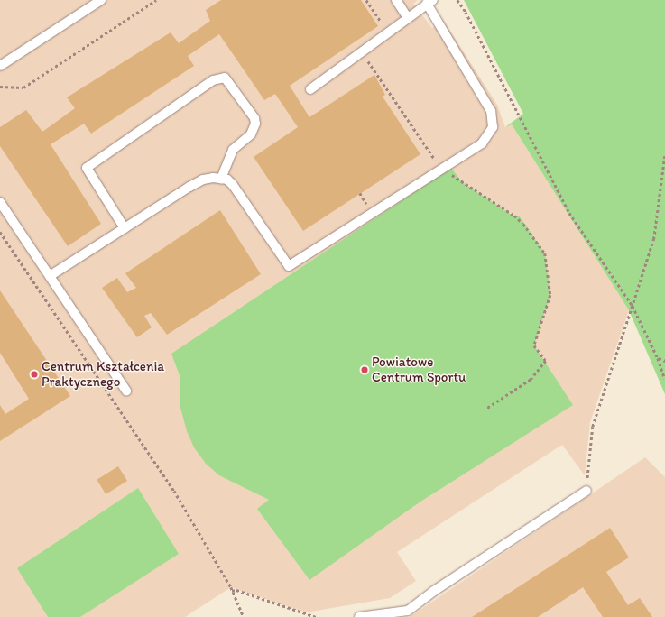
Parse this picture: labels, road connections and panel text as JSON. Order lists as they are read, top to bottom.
{
  "places": ["Powiatowe Centrum Sportu", "Centrum Kształcenia Praktycznego"]
}
